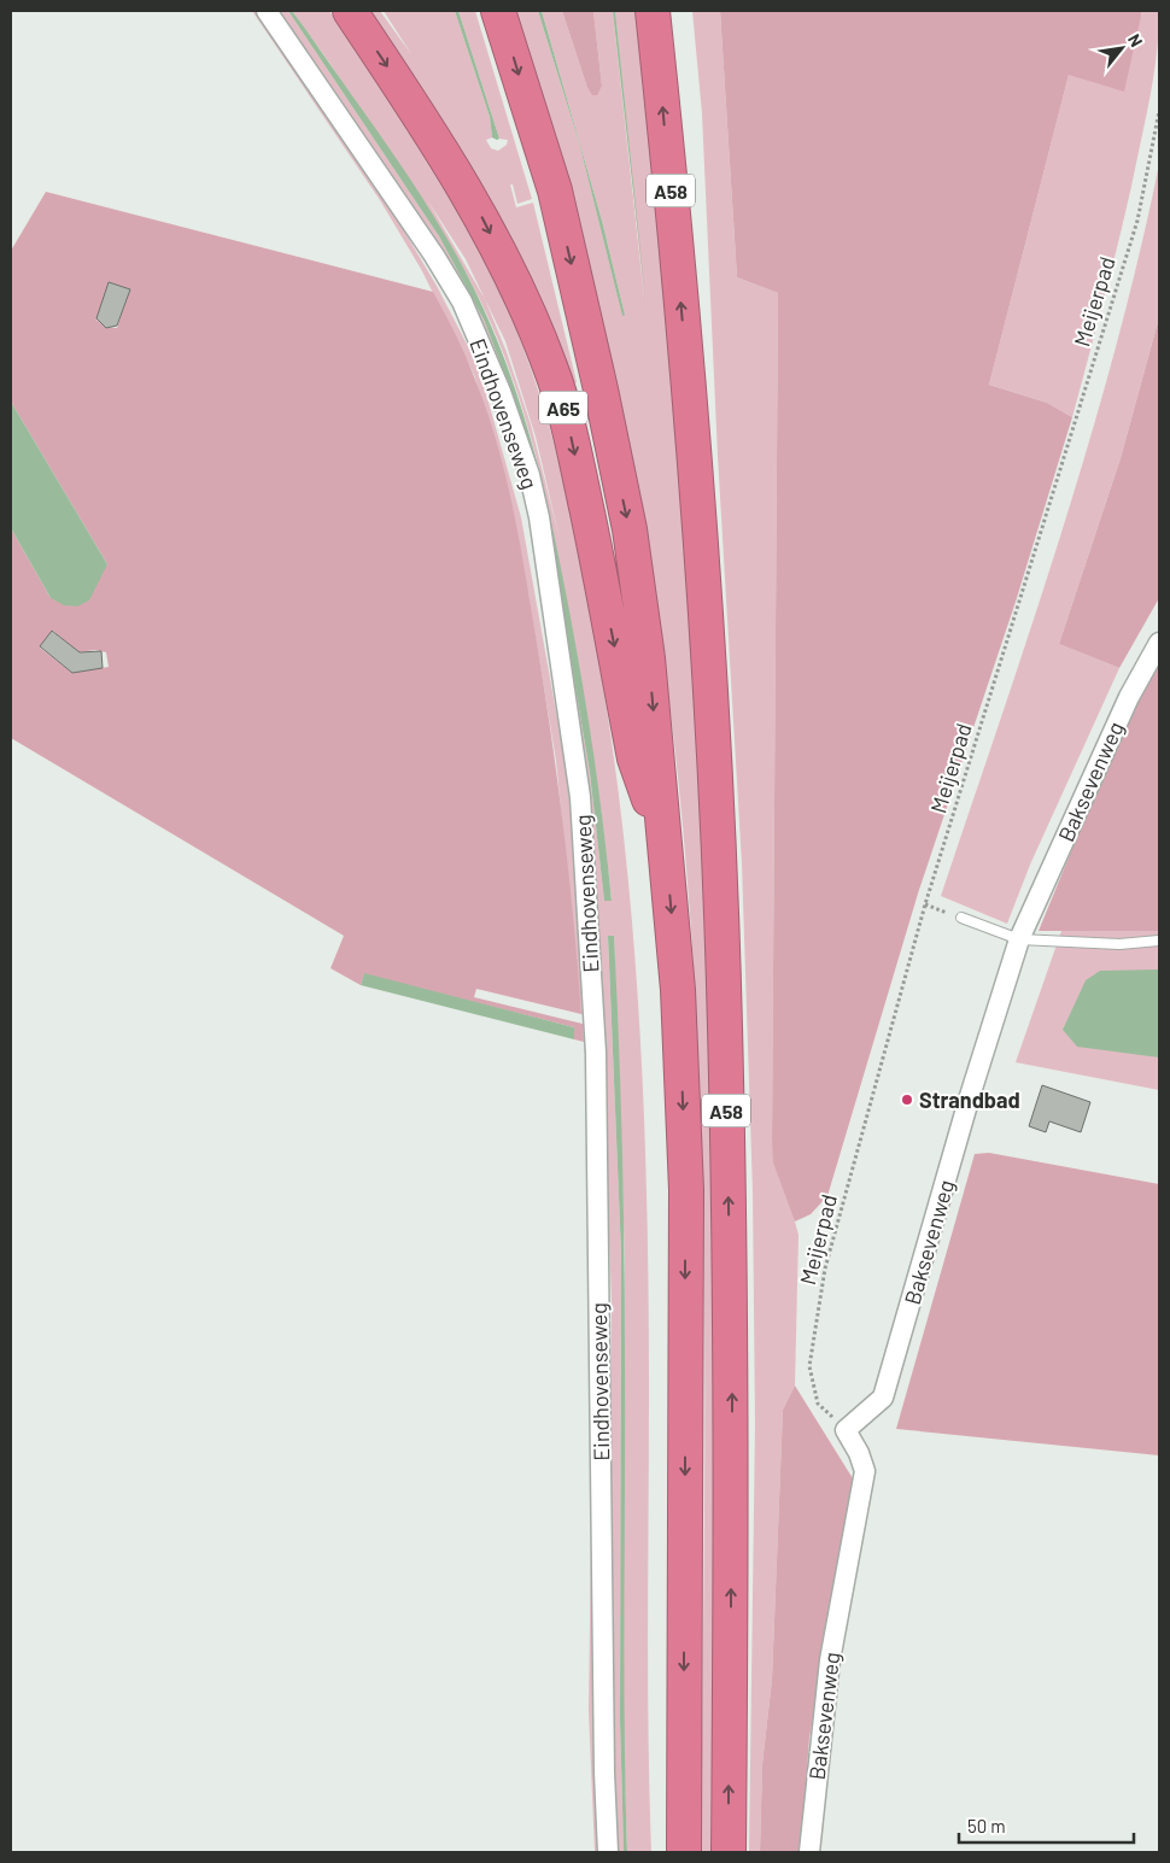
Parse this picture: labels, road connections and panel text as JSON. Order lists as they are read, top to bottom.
{
  "streets": {
    "highway": ["A58", "A65"],
    "street": ["Eindhovenseweg", "Baksevenweg"],
    "path": ["Meijerpad"]
  },
  "crossings": [
    ["A58", "A65"],
    ["Meijerpad", "Baksevenweg"]
  ],
  "places": ["Strandbad"],
  "scale_bar": "50 m",
  "north": "top right"
}
